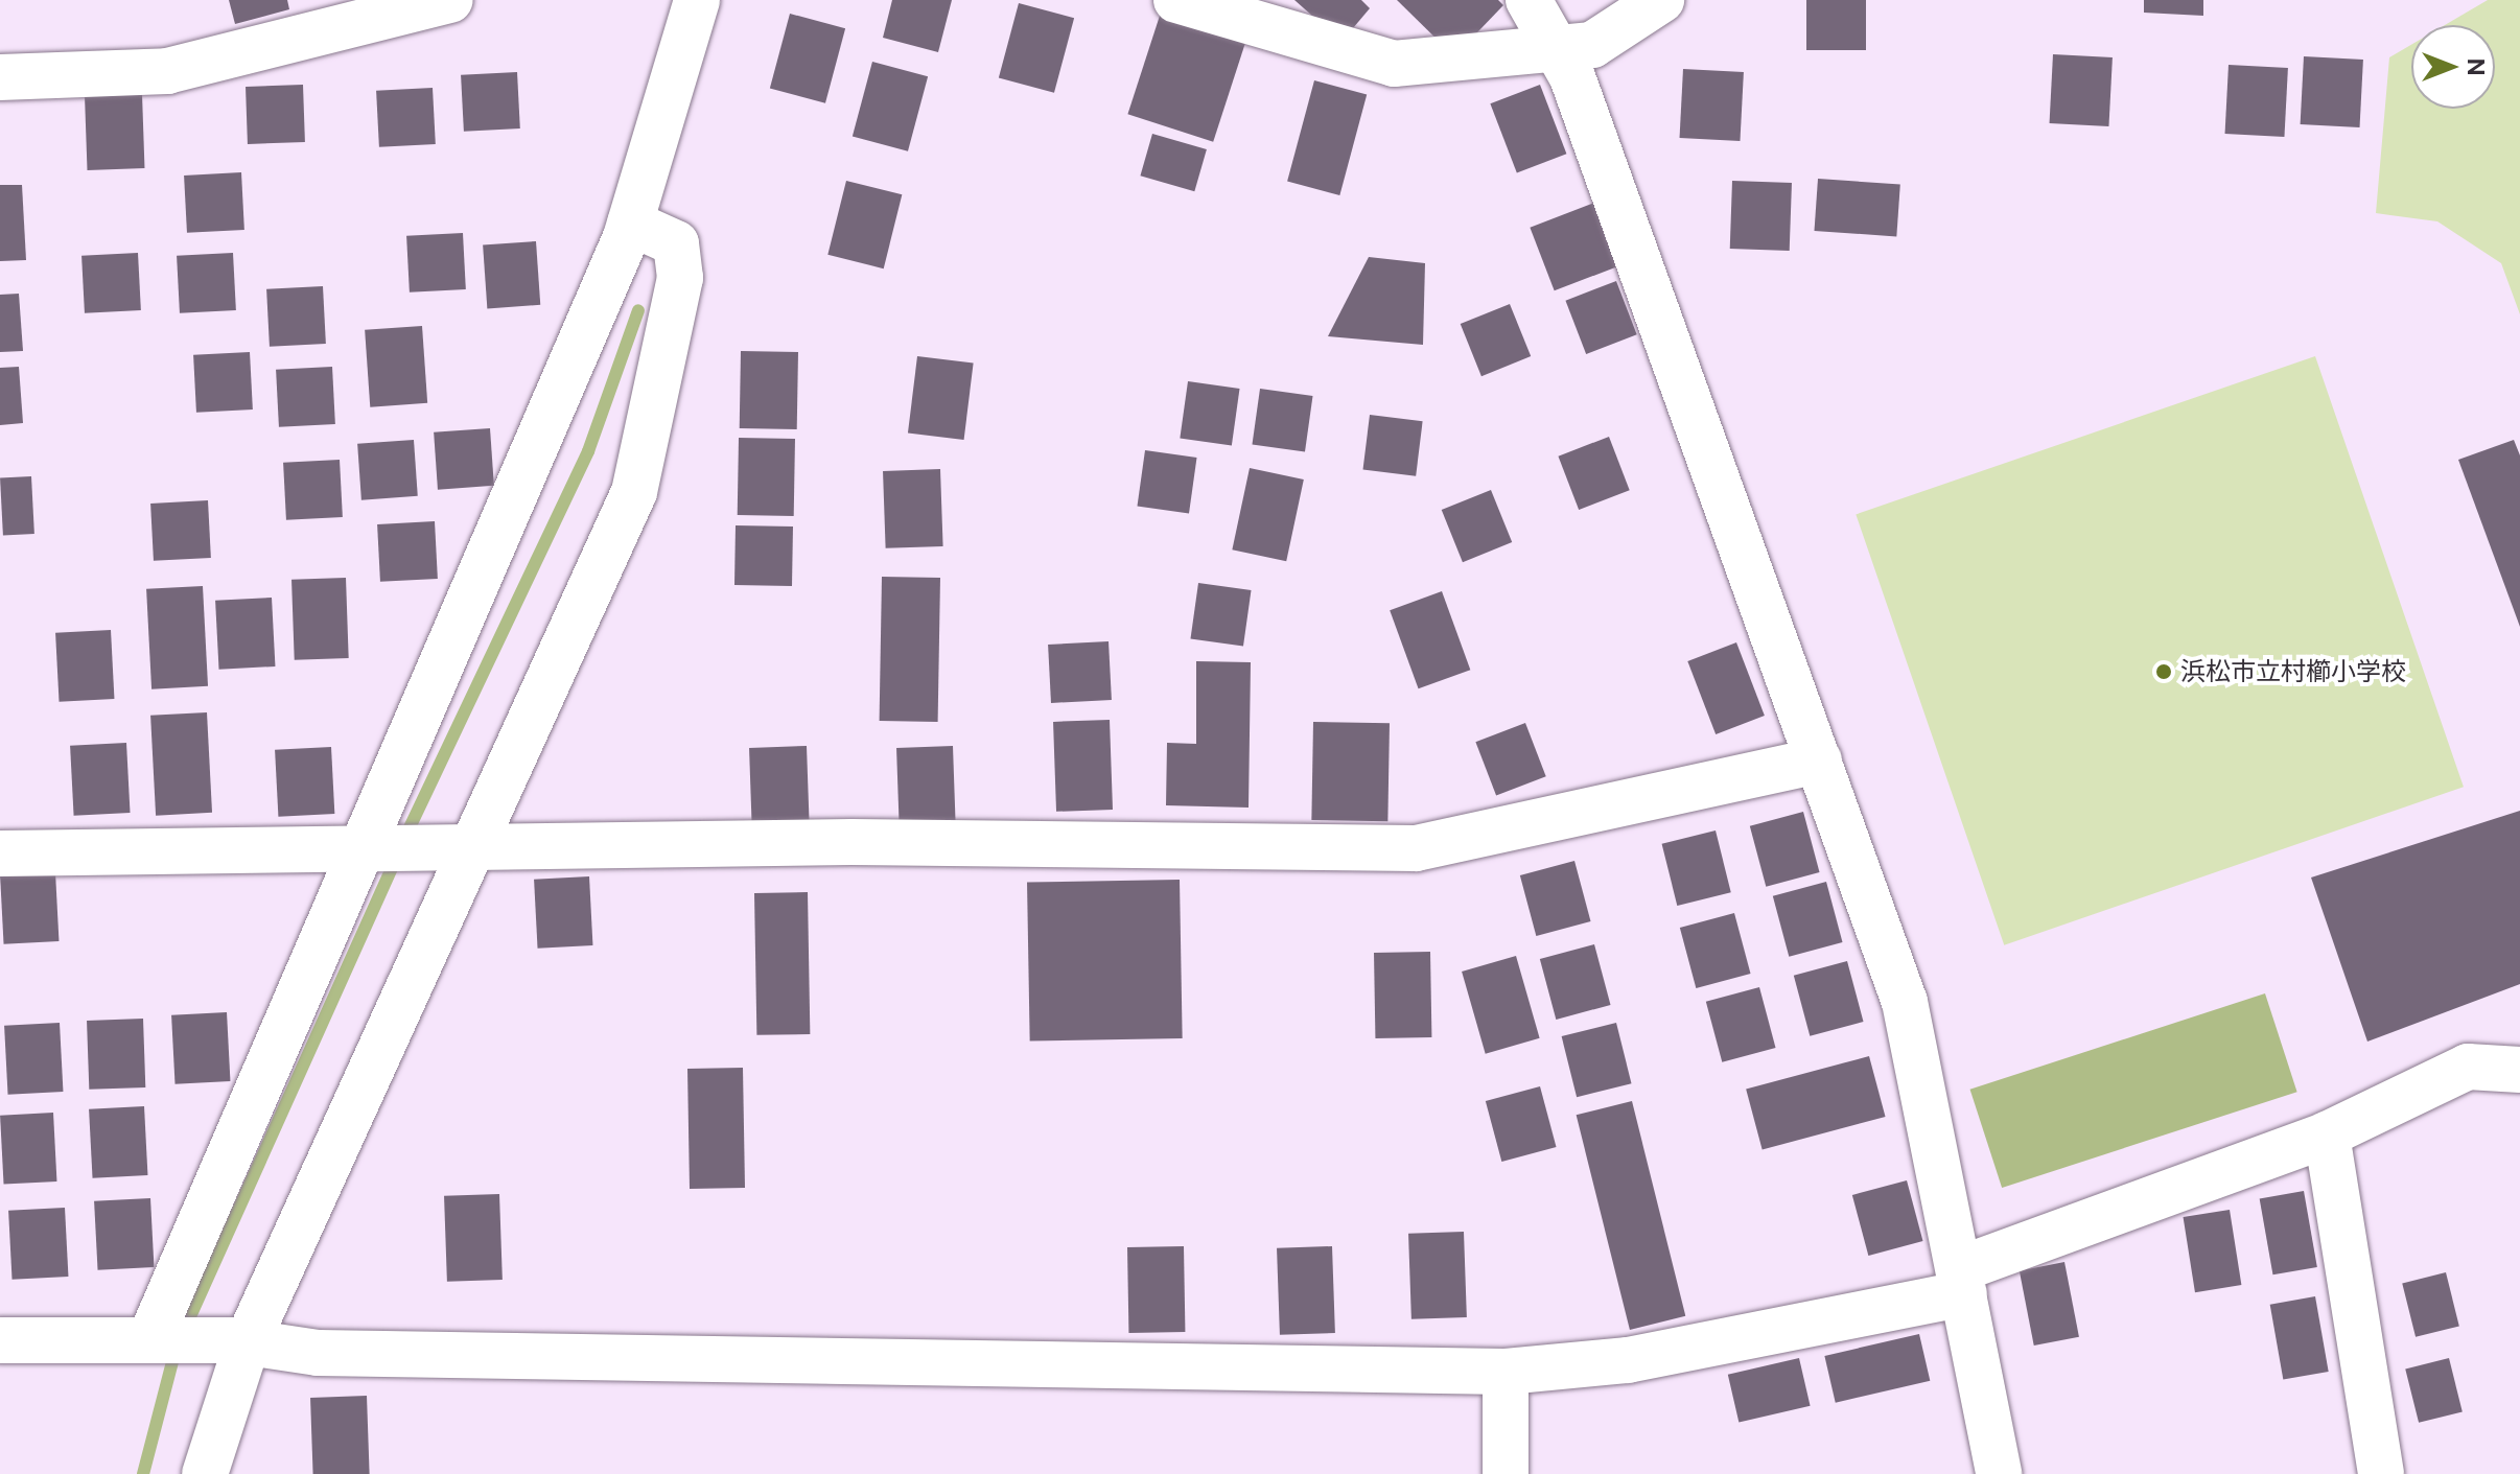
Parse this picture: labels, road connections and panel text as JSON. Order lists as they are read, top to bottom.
{
  "places": ["浜松市立村櫛小学校"],
  "north": "right"
}
